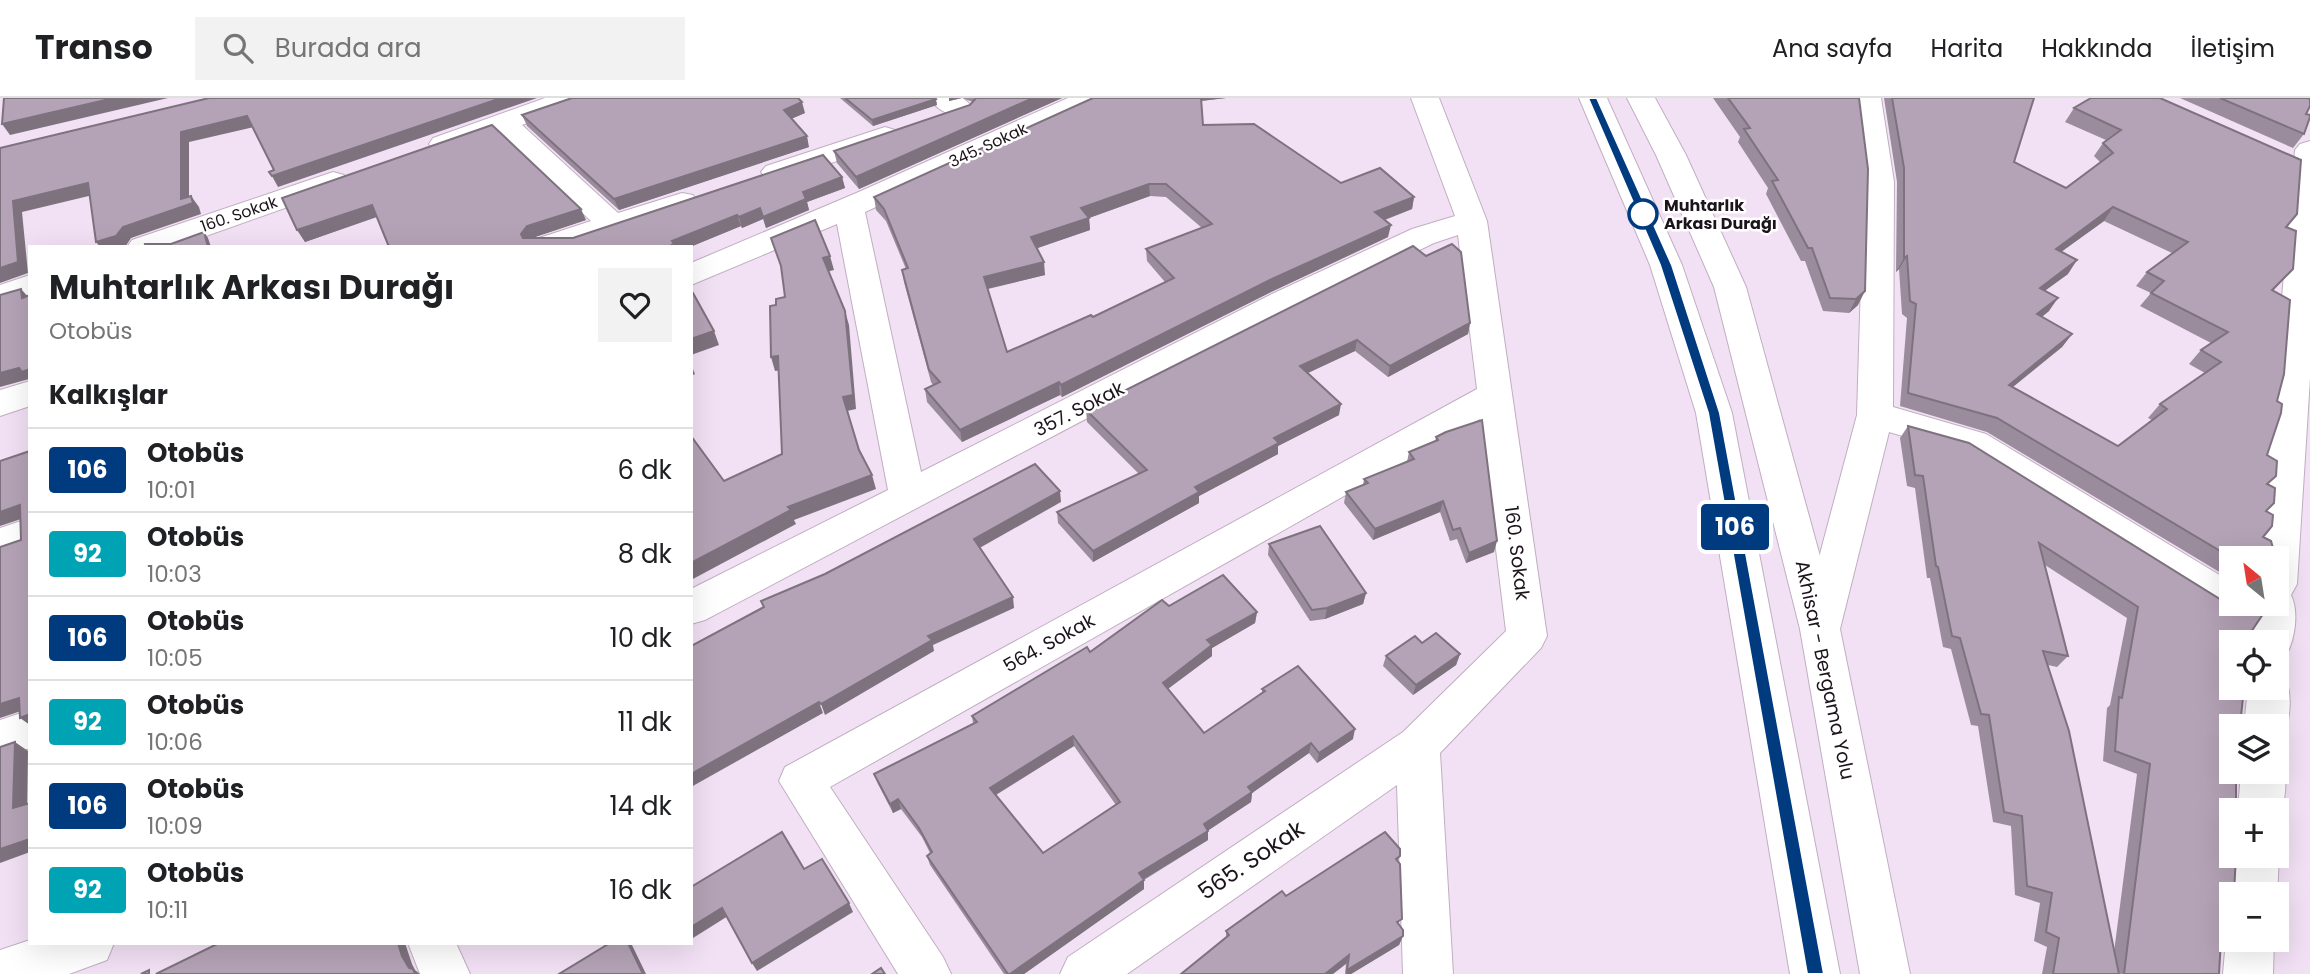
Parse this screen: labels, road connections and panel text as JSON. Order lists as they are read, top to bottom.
{
  "streets": {
    "street": [
      "345. Sokak",
      "160. Sokak",
      "357. Sokak",
      "564. Sokak",
      "Akhisar - Bergama Yolu",
      "565. Sokak"
    ]
  },
  "crossings": [
    ["160. Sokak", "357. Sokak"],
    ["160. Sokak", "564. Sokak"],
    ["160. Sokak", "565. Sokak"]
  ],
  "places": ["Muhtarlık Arkası Durağı"],
  "lines": ["bus line 106"],
  "north": "top left",
  "page": {
    "header": "Transo",
    "search": "Burada ara",
    "nav": [
      "Ana sayfa",
      "Harita",
      "Hakkında",
      "İletişim"
    ],
    "on_map": "106",
    "heading": [
      ["Muhtarlık Arkası Durağı", "Otobüs"],
      "Kalkışlar"
    ],
    "list": [
      {
        "mark": "106",
        "name": "Otobüs",
        "note": "10:01",
        "value": "6 dk"
      },
      {
        "mark": "92",
        "name": "Otobüs",
        "note": "10:03",
        "value": "8 dk"
      },
      {
        "mark": "106",
        "name": "Otobüs",
        "note": "10:05",
        "value": "10 dk"
      },
      {
        "mark": "92",
        "name": "Otobüs",
        "note": "10:06",
        "value": "11 dk"
      },
      {
        "mark": "106",
        "name": "Otobüs",
        "note": "10:09",
        "value": "14 dk"
      },
      {
        "mark": "92",
        "name": "Otobüs",
        "note": "10:11",
        "value": "16 dk"
      }
    ],
    "map_buttons": ["+", "−"]
  }
}
